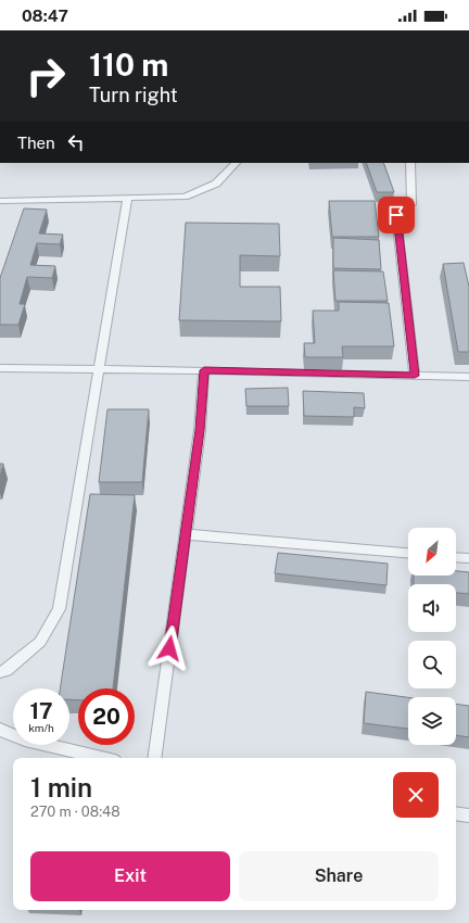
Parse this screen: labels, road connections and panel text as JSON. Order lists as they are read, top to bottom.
{
  "north": "bottom left",
  "page": {
    "status": "08:47",
    "turn": ["110 m", "Turn right"],
    "then": "Then",
    "speed": "17 km/h",
    "limit": "20",
    "heading": ["1 min", "270 m · 08:48"],
    "buttons": ["Exit", "Share"]
  }
}
